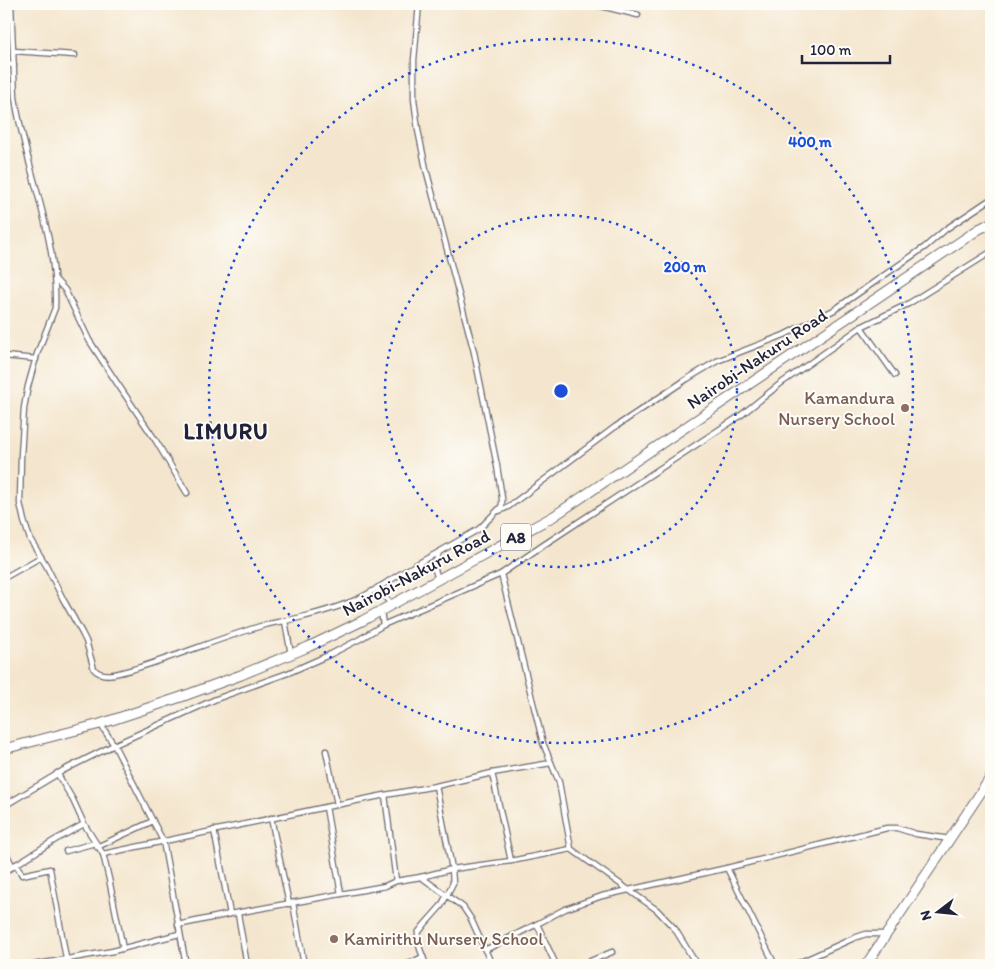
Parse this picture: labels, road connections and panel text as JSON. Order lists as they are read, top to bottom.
{
  "streets": {
    "highway": ["Nairobi-Nakuru Road", "A8"]
  },
  "districts": ["LIMURU"],
  "places": ["Kamandura Nursery School", "Kamirithu Nursery School"],
  "scale_bar": "100 m",
  "north": "left",
  "rings": ["400 m", "200 m"]
}
